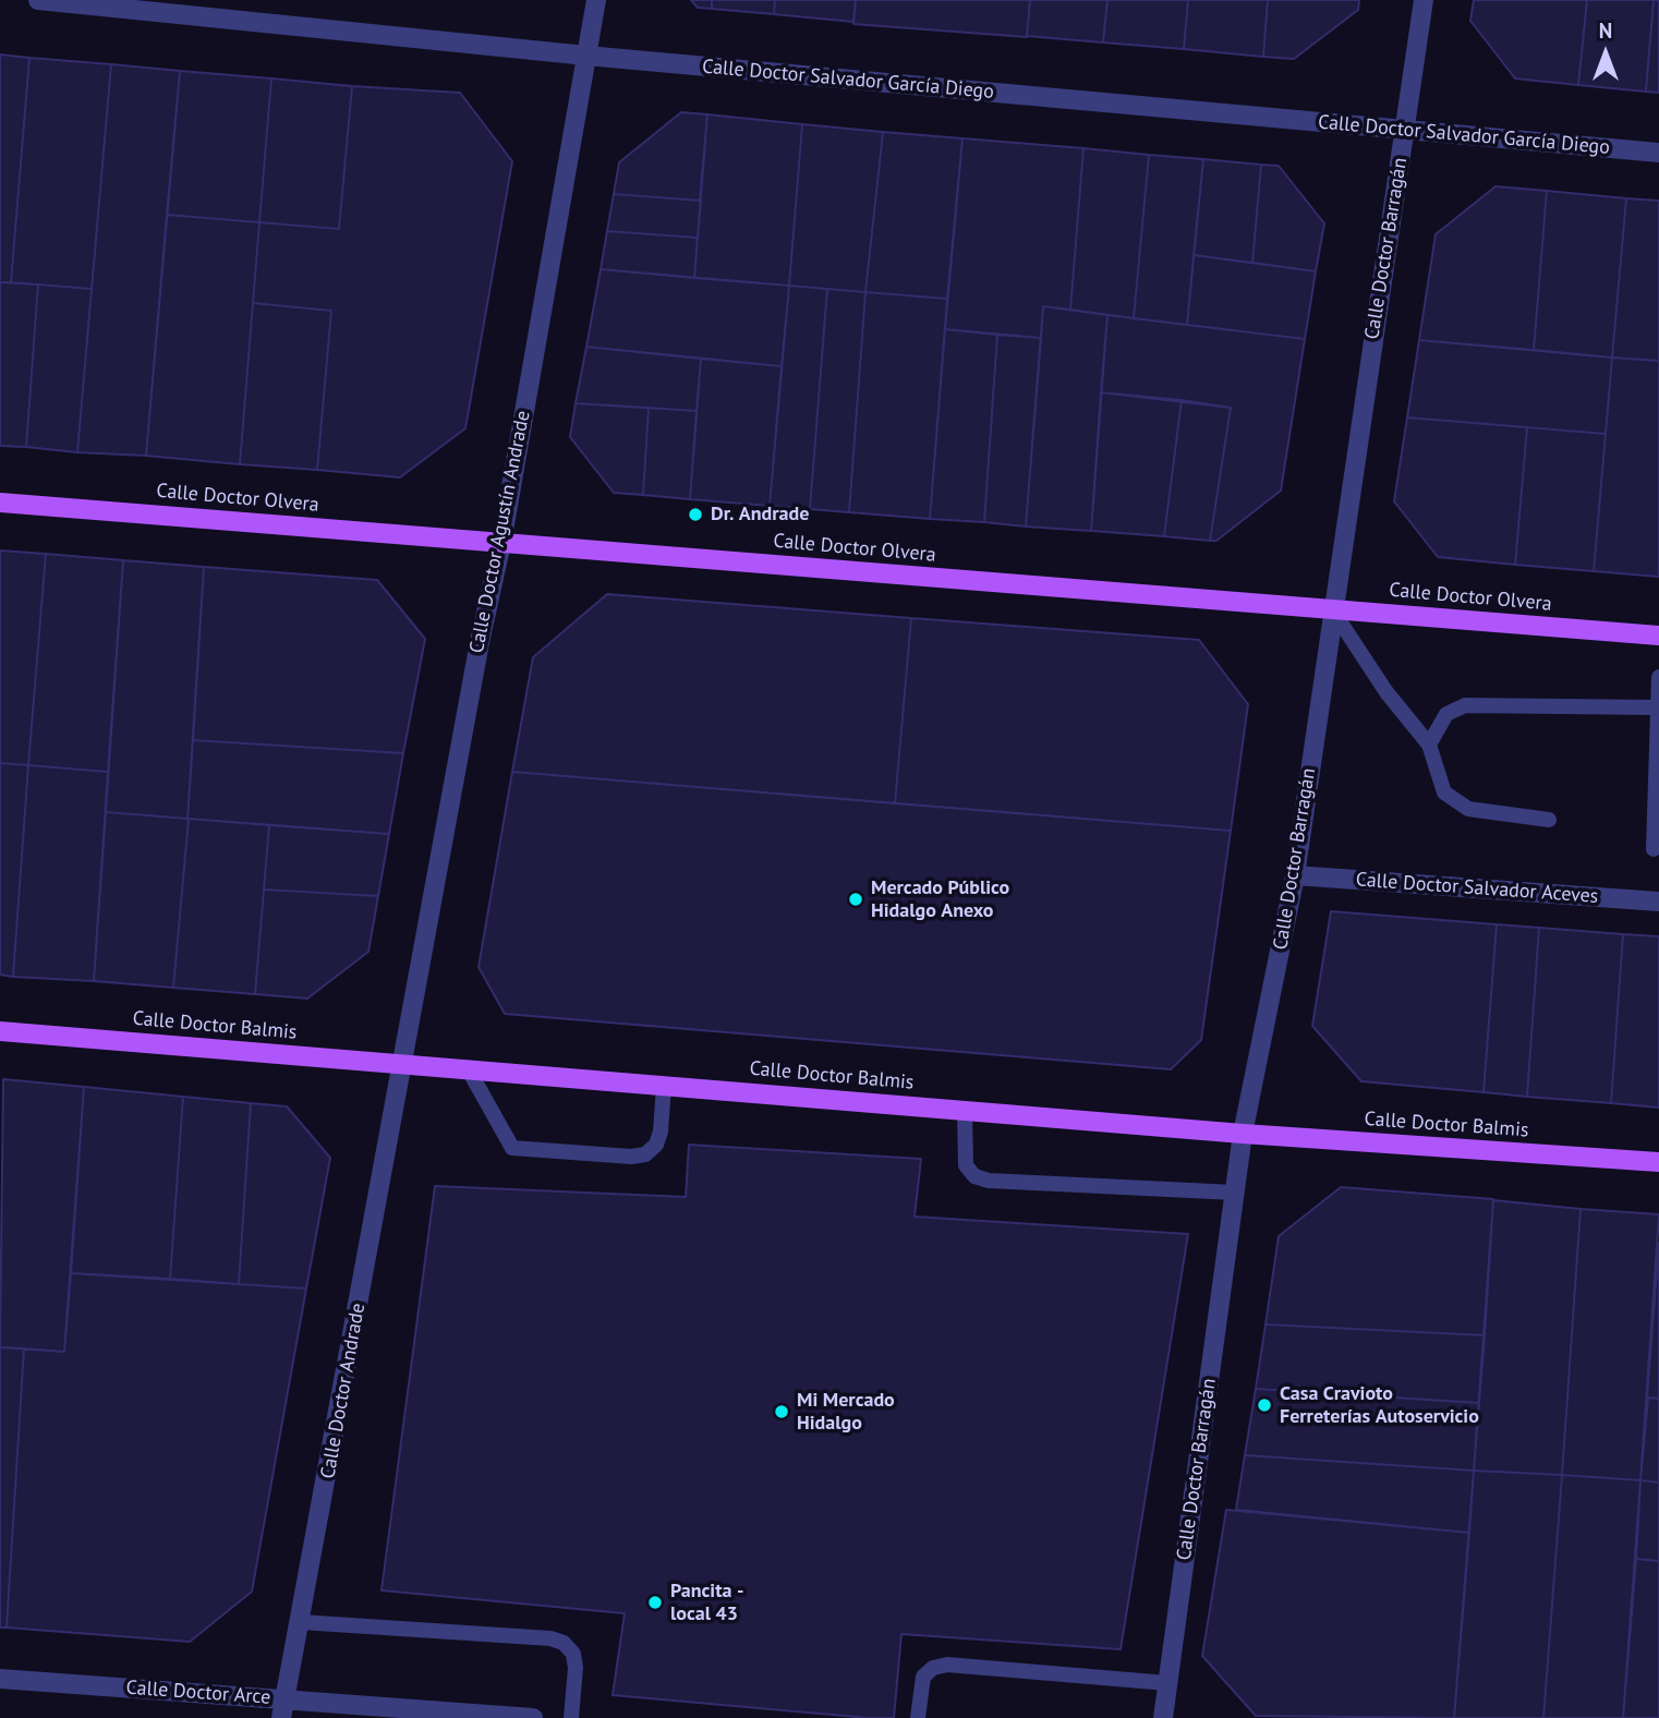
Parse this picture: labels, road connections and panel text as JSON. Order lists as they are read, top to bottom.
{
  "streets": {
    "main road": ["Calle Doctor Olvera", "Calle Doctor Balmis"],
    "street": [
      "Calle Doctor Salvador García Diego",
      "Calle Doctor Barragán",
      "Calle Doctor Agustín Andrade",
      "Calle Doctor Salvador Aceves",
      "Calle Doctor Andrade",
      "Calle Doctor Arce"
    ]
  },
  "crossings": [
    ["Calle Doctor Salvador García Diego", "Calle Doctor Barragán"],
    ["Calle Doctor Salvador García Diego", "Calle Doctor Agustín Andrade"],
    ["Calle Doctor Barragán", "Calle Doctor Olvera"],
    ["Calle Doctor Barragán", "Calle Doctor Salvador Aceves"],
    ["Calle Doctor Barragán", "Calle Doctor Balmis"],
    ["Calle Doctor Olvera", "Calle Doctor Agustín Andrade"],
    ["Calle Doctor Agustín Andrade", "Calle Doctor Balmis"],
    ["Calle Doctor Agustín Andrade", "Calle Doctor Andrade"],
    ["Calle Doctor Balmis", "Calle Doctor Andrade"],
    ["Calle Doctor Andrade", "Calle Doctor Arce"]
  ],
  "places": [
    "Dr. Andrade",
    "Mercado Público Hidalgo Anexo",
    "Casa Cravioto Ferreterías Autoservicio",
    "Mi Mercado Hidalgo",
    "Pancita - local 43"
  ],
  "north": "top"
}
